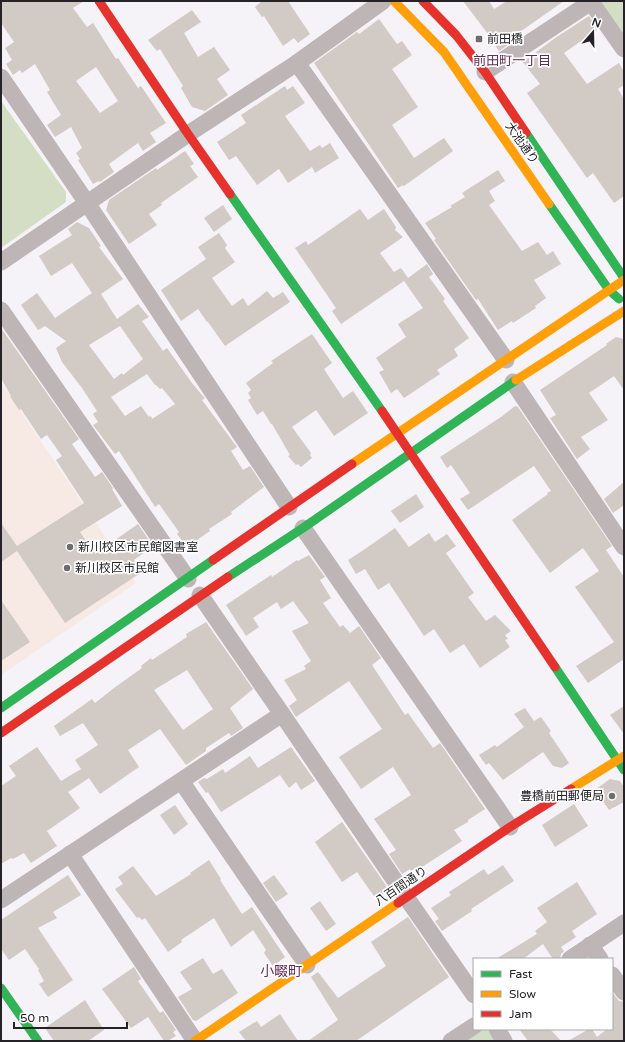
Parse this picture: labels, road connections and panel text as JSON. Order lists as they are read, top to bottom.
{
  "streets": {
    "street": ["大池通り", "八百間通り"]
  },
  "districts": ["前田町一丁目", "小畷町"],
  "places": {
    "transit": ["前田橋"],
    "other": ["新川校区市民館図書室", "新川校区市民館", "豊橋前田郵便局"]
  },
  "legend": ["Fast", "Slow", "Jam"],
  "scale_bar": "50 m",
  "north": "top"
}
